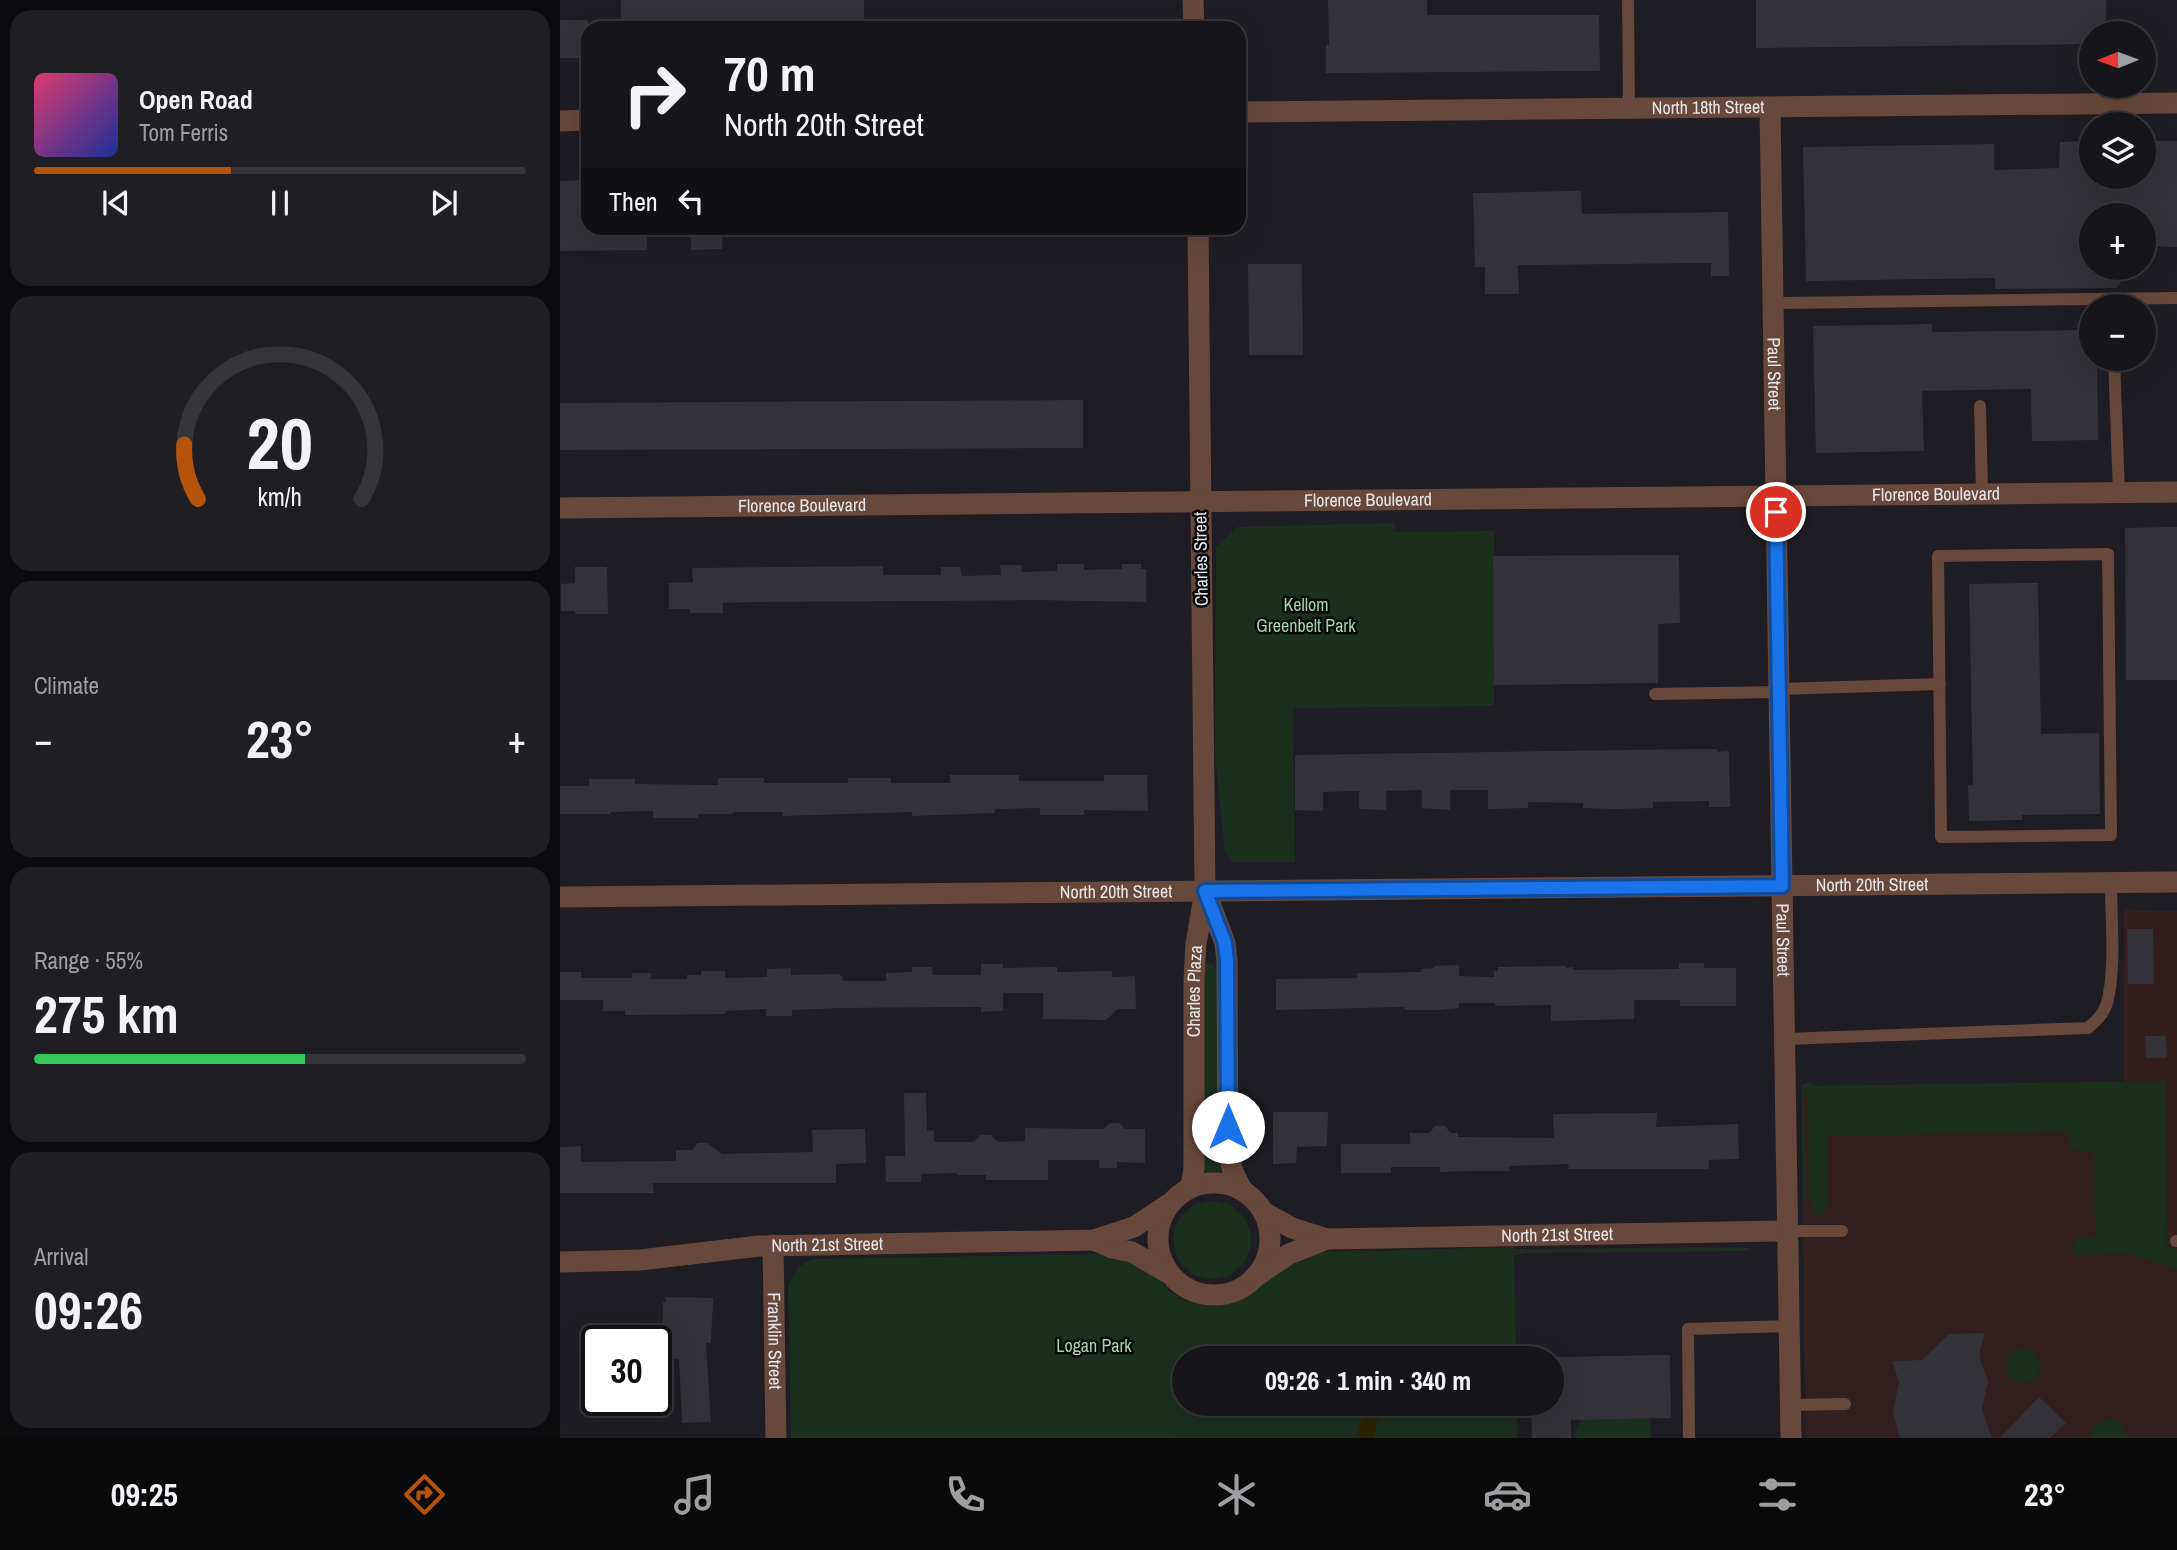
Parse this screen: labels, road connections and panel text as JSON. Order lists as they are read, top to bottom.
{
  "streets": {
    "street": [
      "North 18th Street",
      "Paul Street",
      "Florence Boulevard",
      "Charles Street",
      "North 20th Street",
      "Charles Plaza",
      "North 21st Street",
      "Franklin Street"
    ]
  },
  "crossings": [
    ["North 18th Street", "Paul Street"],
    ["Paul Street", "Florence Boulevard"],
    ["Paul Street", "North 20th Street"],
    ["Paul Street", "North 21st Street"],
    ["Florence Boulevard", "Charles Street"],
    ["Charles Street", "North 20th Street"],
    ["Charles Street", "Charles Plaza"],
    ["North 20th Street", "Charles Plaza"],
    ["North 21st Street", "Franklin Street"]
  ],
  "parks": ["Kellom Greenbelt Park", "Logan Park"],
  "north": "left",
  "page": {
    "map_buttons": ["+", "−"],
    "turn": ["70 m", "North 20th Street"],
    "song": ["Open Road", "Tom Ferris"],
    "then": "Then",
    "tile": [
      "Climate",
      ["Range · 55%", "275 km"],
      ["Arrival", "09:26"]
    ],
    "heat": ["−", "23°", "+"],
    "limit": "30",
    "trip": "09:26 · 1 min · 340 m",
    "tabs": ["09:25", "23°"],
    "gauge": ["20", "km/h"]
  }
}
